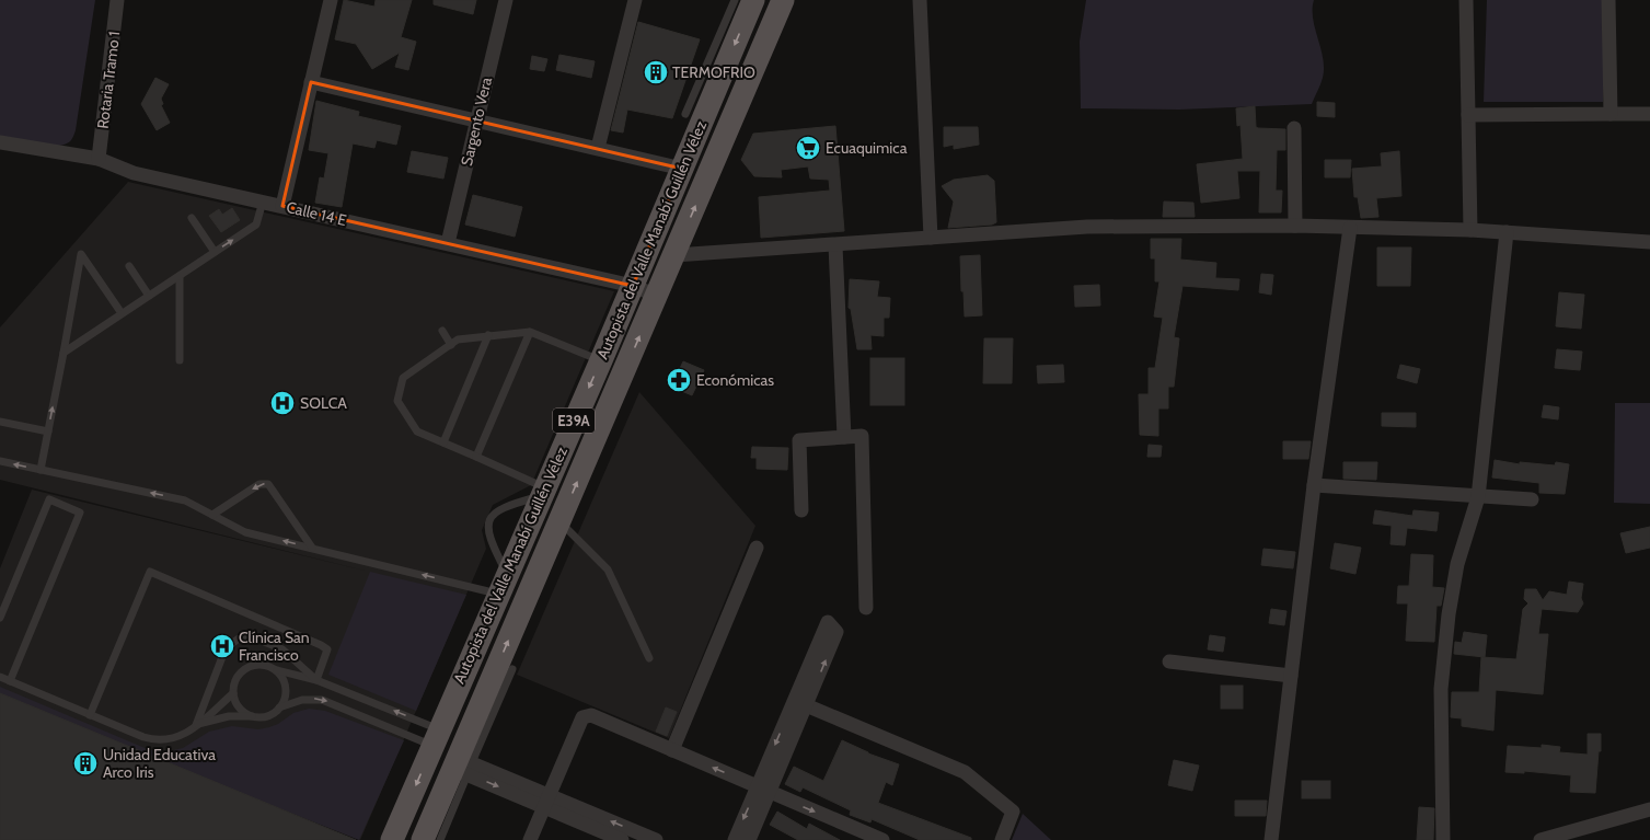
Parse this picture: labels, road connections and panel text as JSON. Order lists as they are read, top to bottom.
{
  "streets": {
    "main road": ["Autopista del Valle Manabí Guillén Vélez", "E39A"],
    "street": ["Rotaria Tramo 1", "Sargento Vera", "Calle 14 E"]
  },
  "crossings": [
    ["Rotaria Tramo 1", "Calle 14 E"],
    ["Sargento Vera", "Calle 14 E"],
    ["Calle 14 E", "Autopista del Valle Manabí Guillén Vélez"]
  ],
  "places": {
    "building": ["TERMOFRIO", "Unidad Educativa Arco Iris"],
    "supermarket": ["Ecuaquimica"],
    "pharmacy": ["Económicas"],
    "hospital": ["SOLCA", "Clínica San Francisco"]
  }
}
